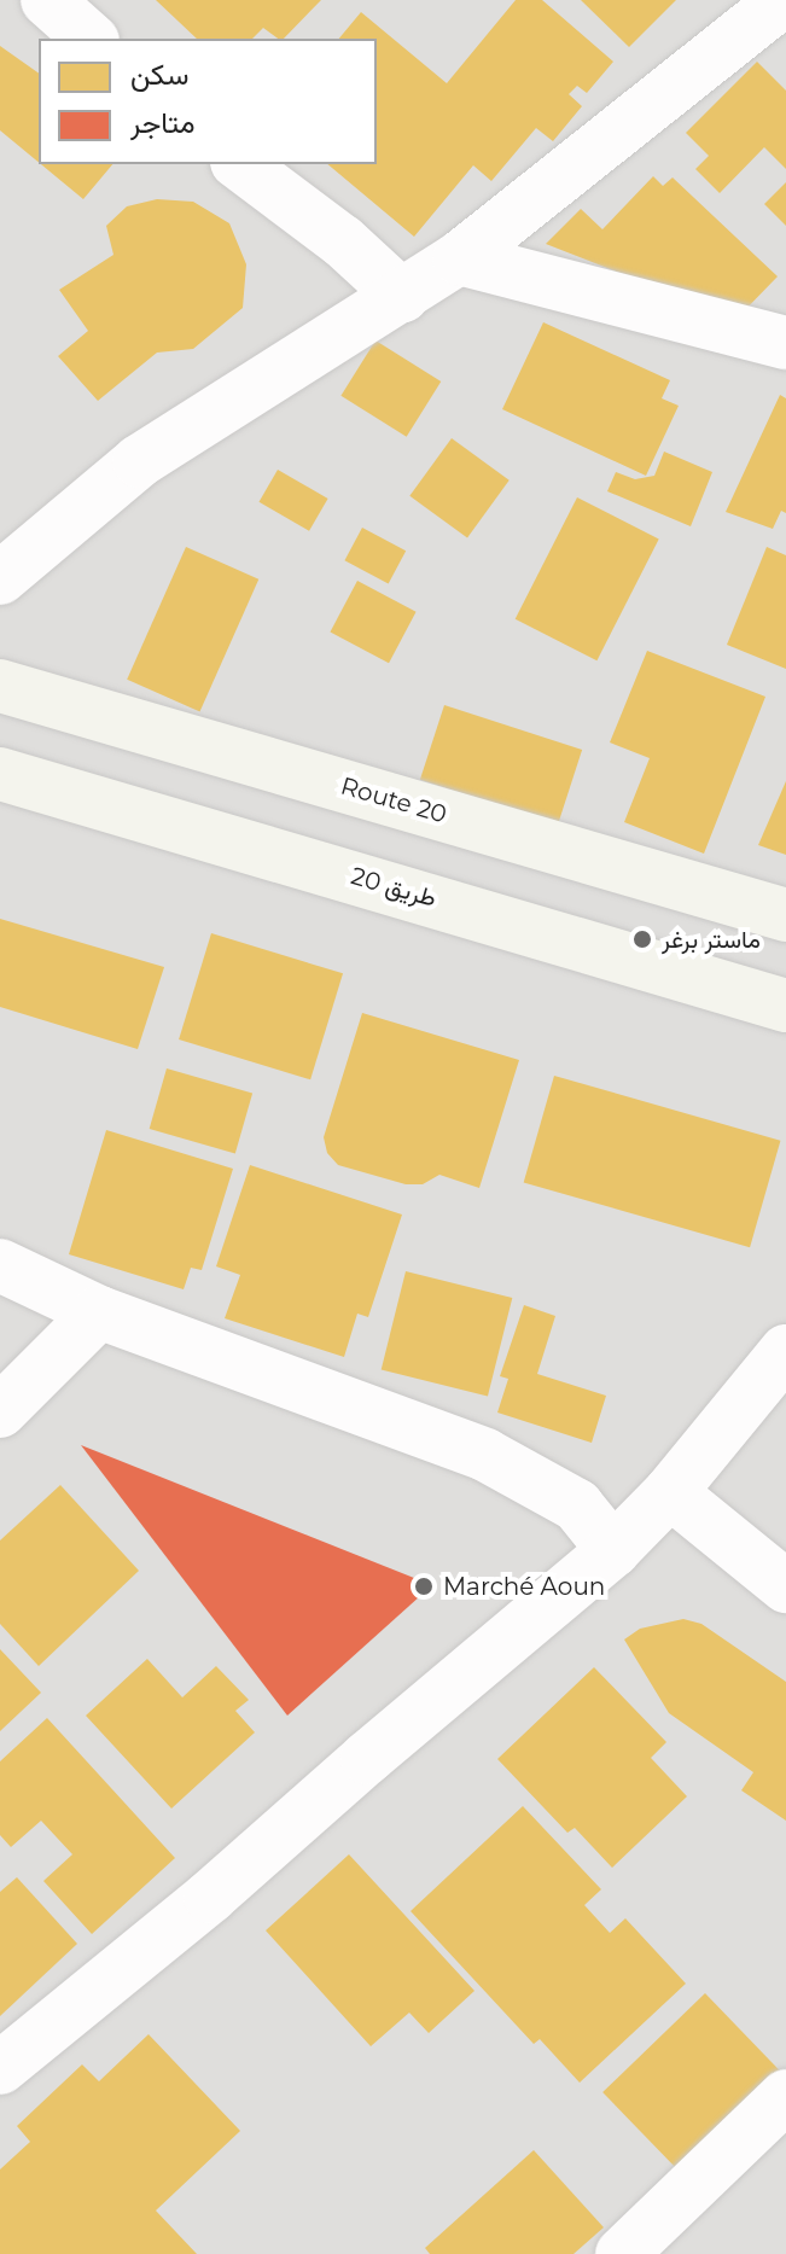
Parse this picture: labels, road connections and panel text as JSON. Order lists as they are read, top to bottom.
{
  "streets": {
    "main road": ["Route 20", "طريق 20"]
  },
  "places": ["ماستر برغر", "Marché Aoun"],
  "legend": ["سكن", "متاجر"]
}
